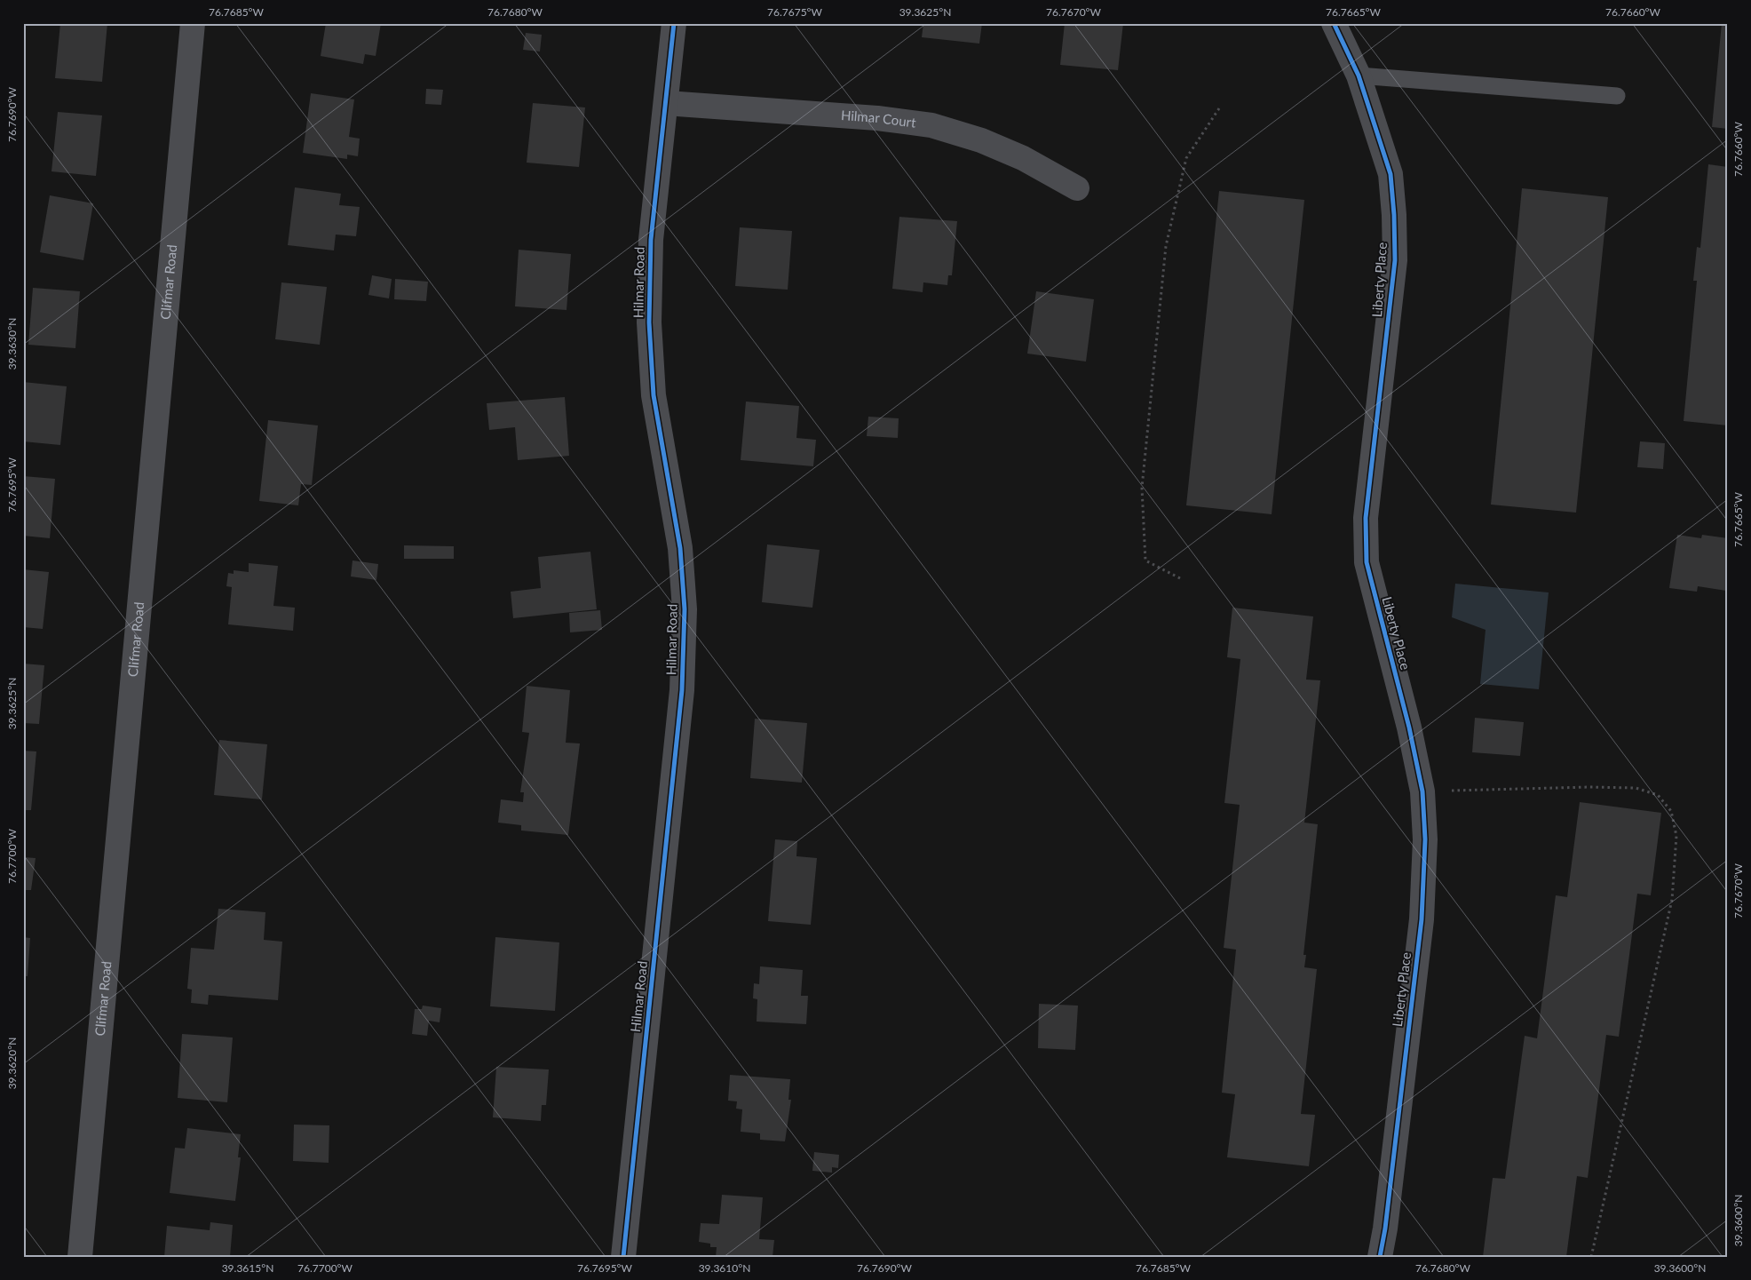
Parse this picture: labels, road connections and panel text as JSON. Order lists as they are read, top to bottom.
{
  "streets": {
    "street": [
      "Hilmar Court",
      "Liberty Place",
      "Clifmar Road",
      "Hilmar Road"
    ]
  },
  "crossings": [
    ["Hilmar Court", "Hilmar Road"]
  ],
  "coordinates": [
    "76.7685°W",
    "76.7680°W",
    "76.7675°W",
    "39.3625°N",
    "76.7670°W",
    "76.7665°W",
    "76.7660°W",
    "76.7690°W",
    "39.3630°N",
    "76.7695°W",
    "76.7700°W",
    "39.3620°N",
    "39.3600°N",
    "39.3615°N",
    "39.3610°N"
  ]
}
